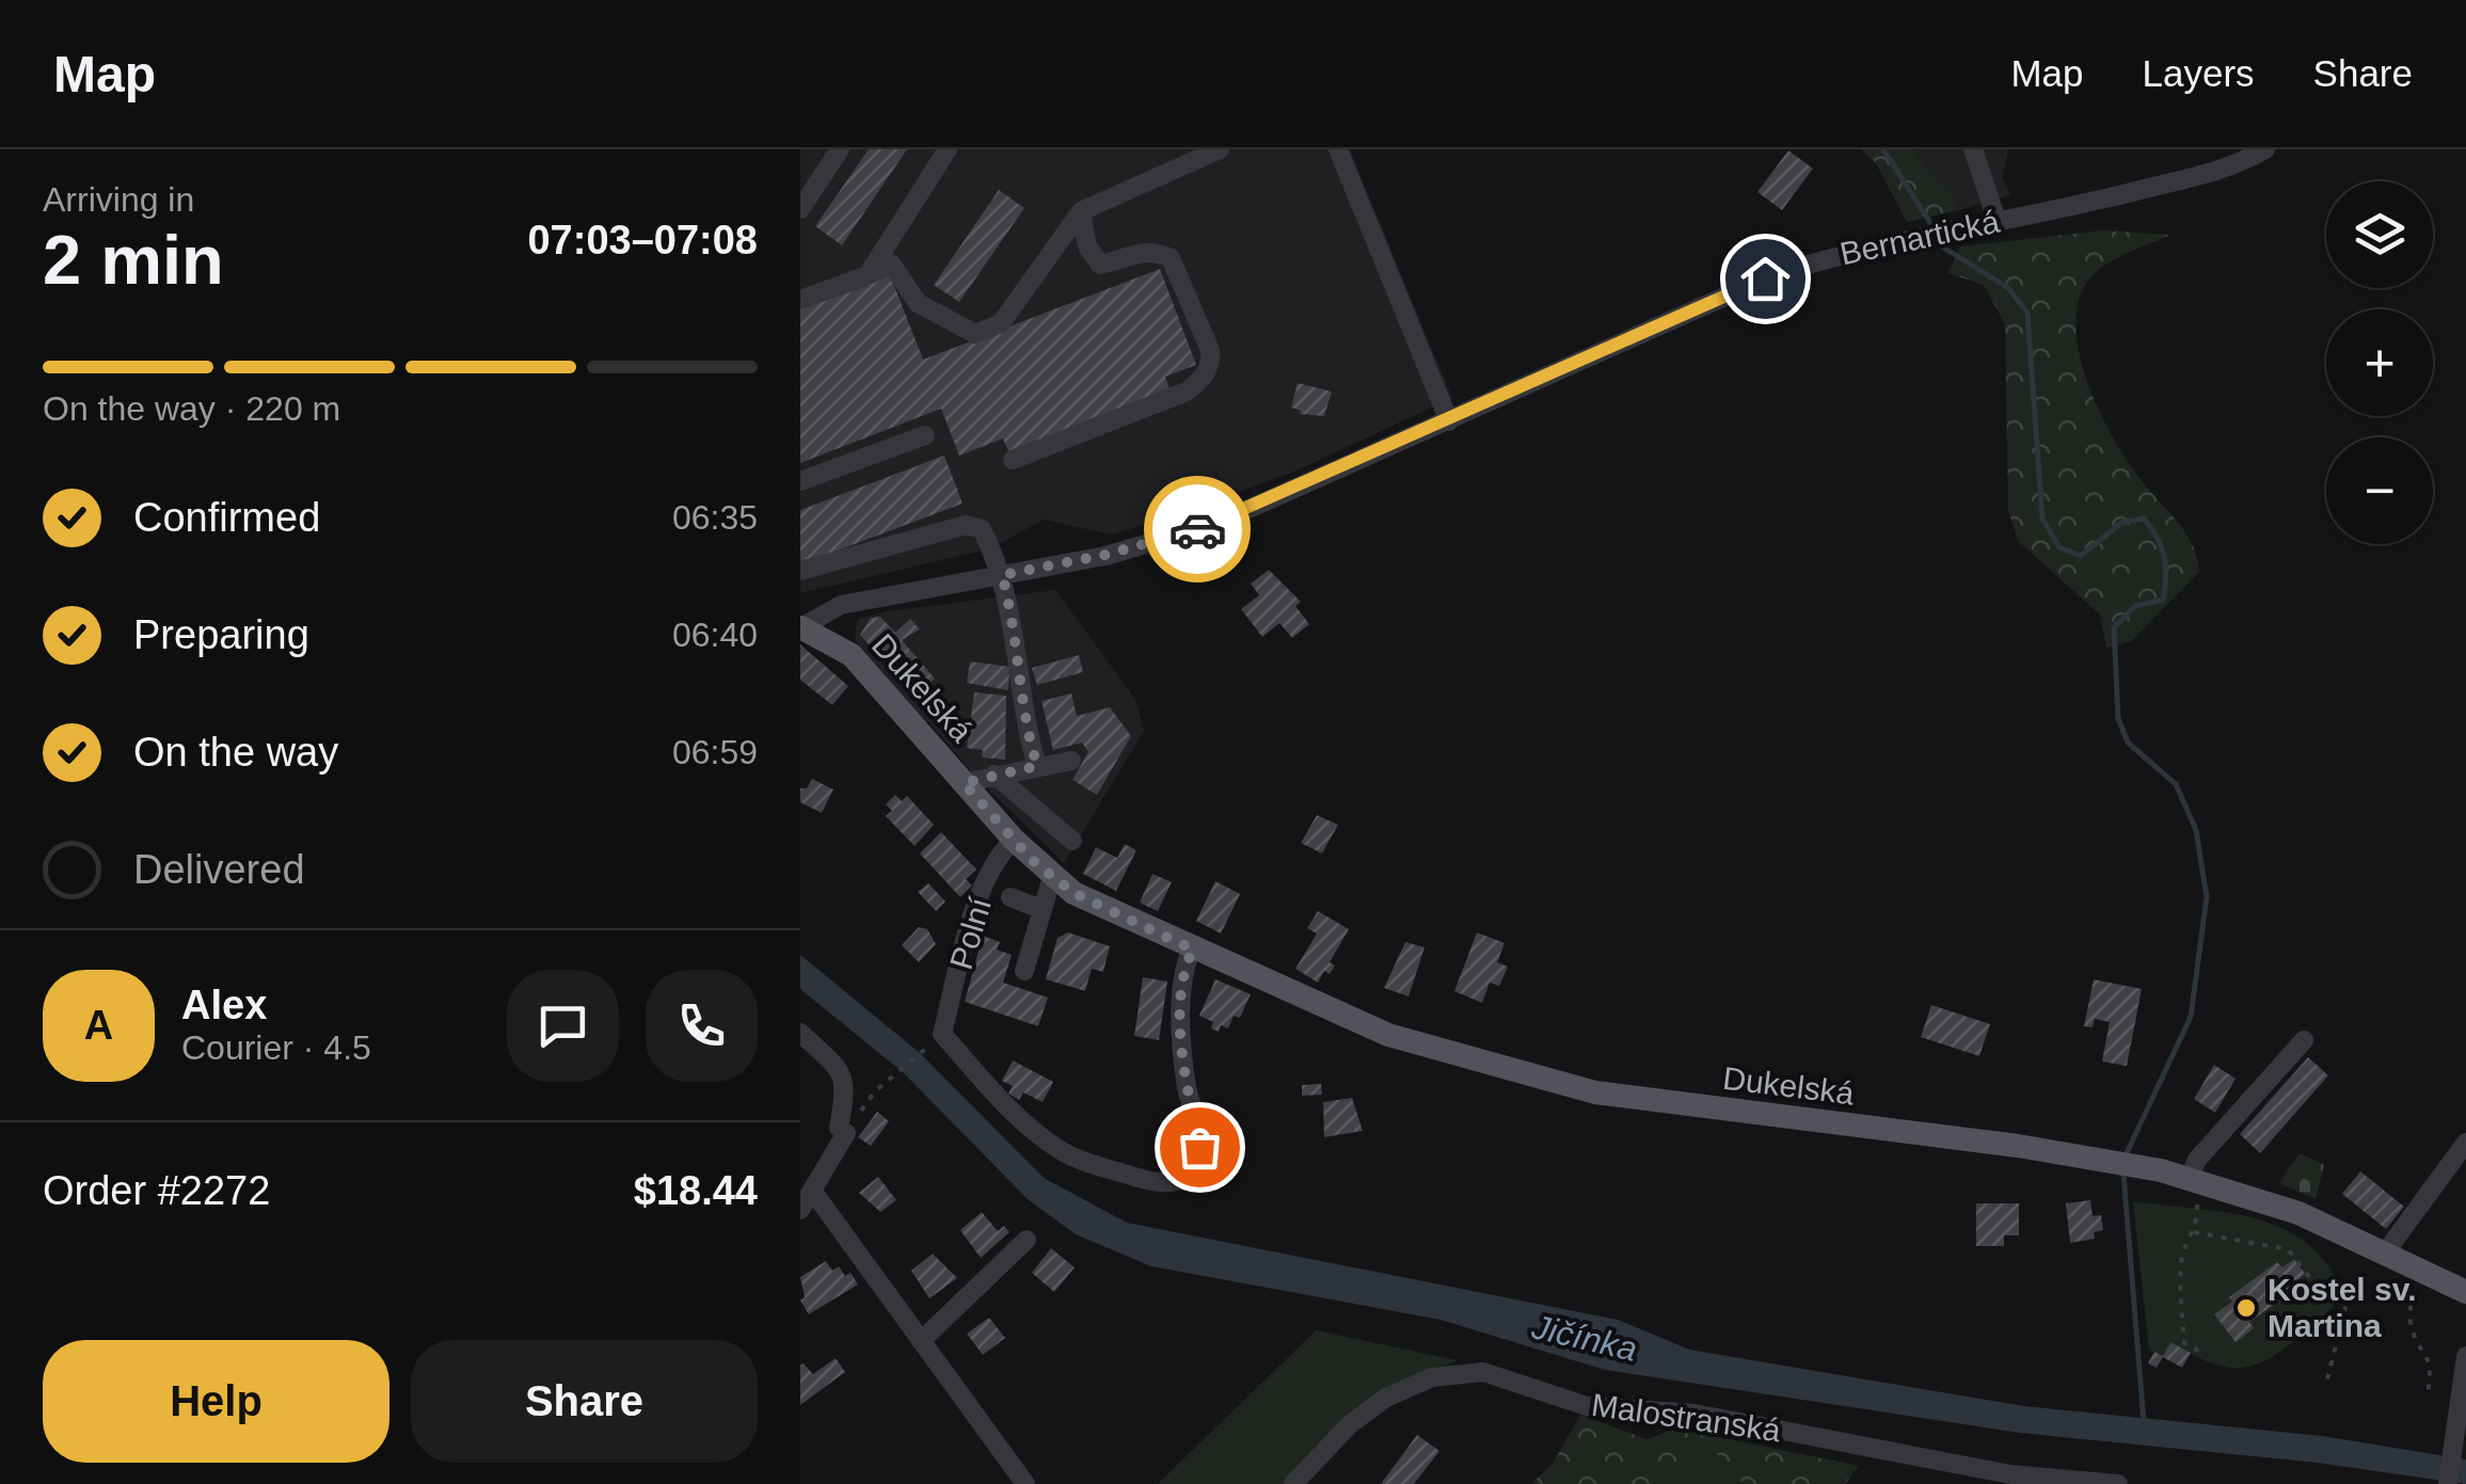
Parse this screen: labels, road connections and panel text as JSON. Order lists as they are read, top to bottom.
{
  "streets": {
    "main road": ["Dukelská"],
    "street": ["Bernartická", "Polní", "Malostranská"]
  },
  "crossings": [
    ["Bernartická", "Dukelská"],
    ["Dukelská", "Polní"]
  ],
  "water": ["Jičínka"],
  "places": ["Kostel sv. Martina"],
  "page": {
    "header": "Map",
    "nav": ["Map", "Layers", "Share"],
    "heading": ["2 min", "Arriving in", "07:03–07:08"],
    "panel": [
      "Alex",
      "Courier · 4.5",
      "Order #2272",
      "$18.44"
    ],
    "map_buttons": ["+", "−"],
    "bar": "On the way · 220 m",
    "list": [
      ["Confirmed", "06:35"],
      ["Preparing", "06:40"],
      ["On the way", "06:59"],
      "Delivered"
    ],
    "round": "A",
    "buttons": ["Help", "Share"]
  }
}
